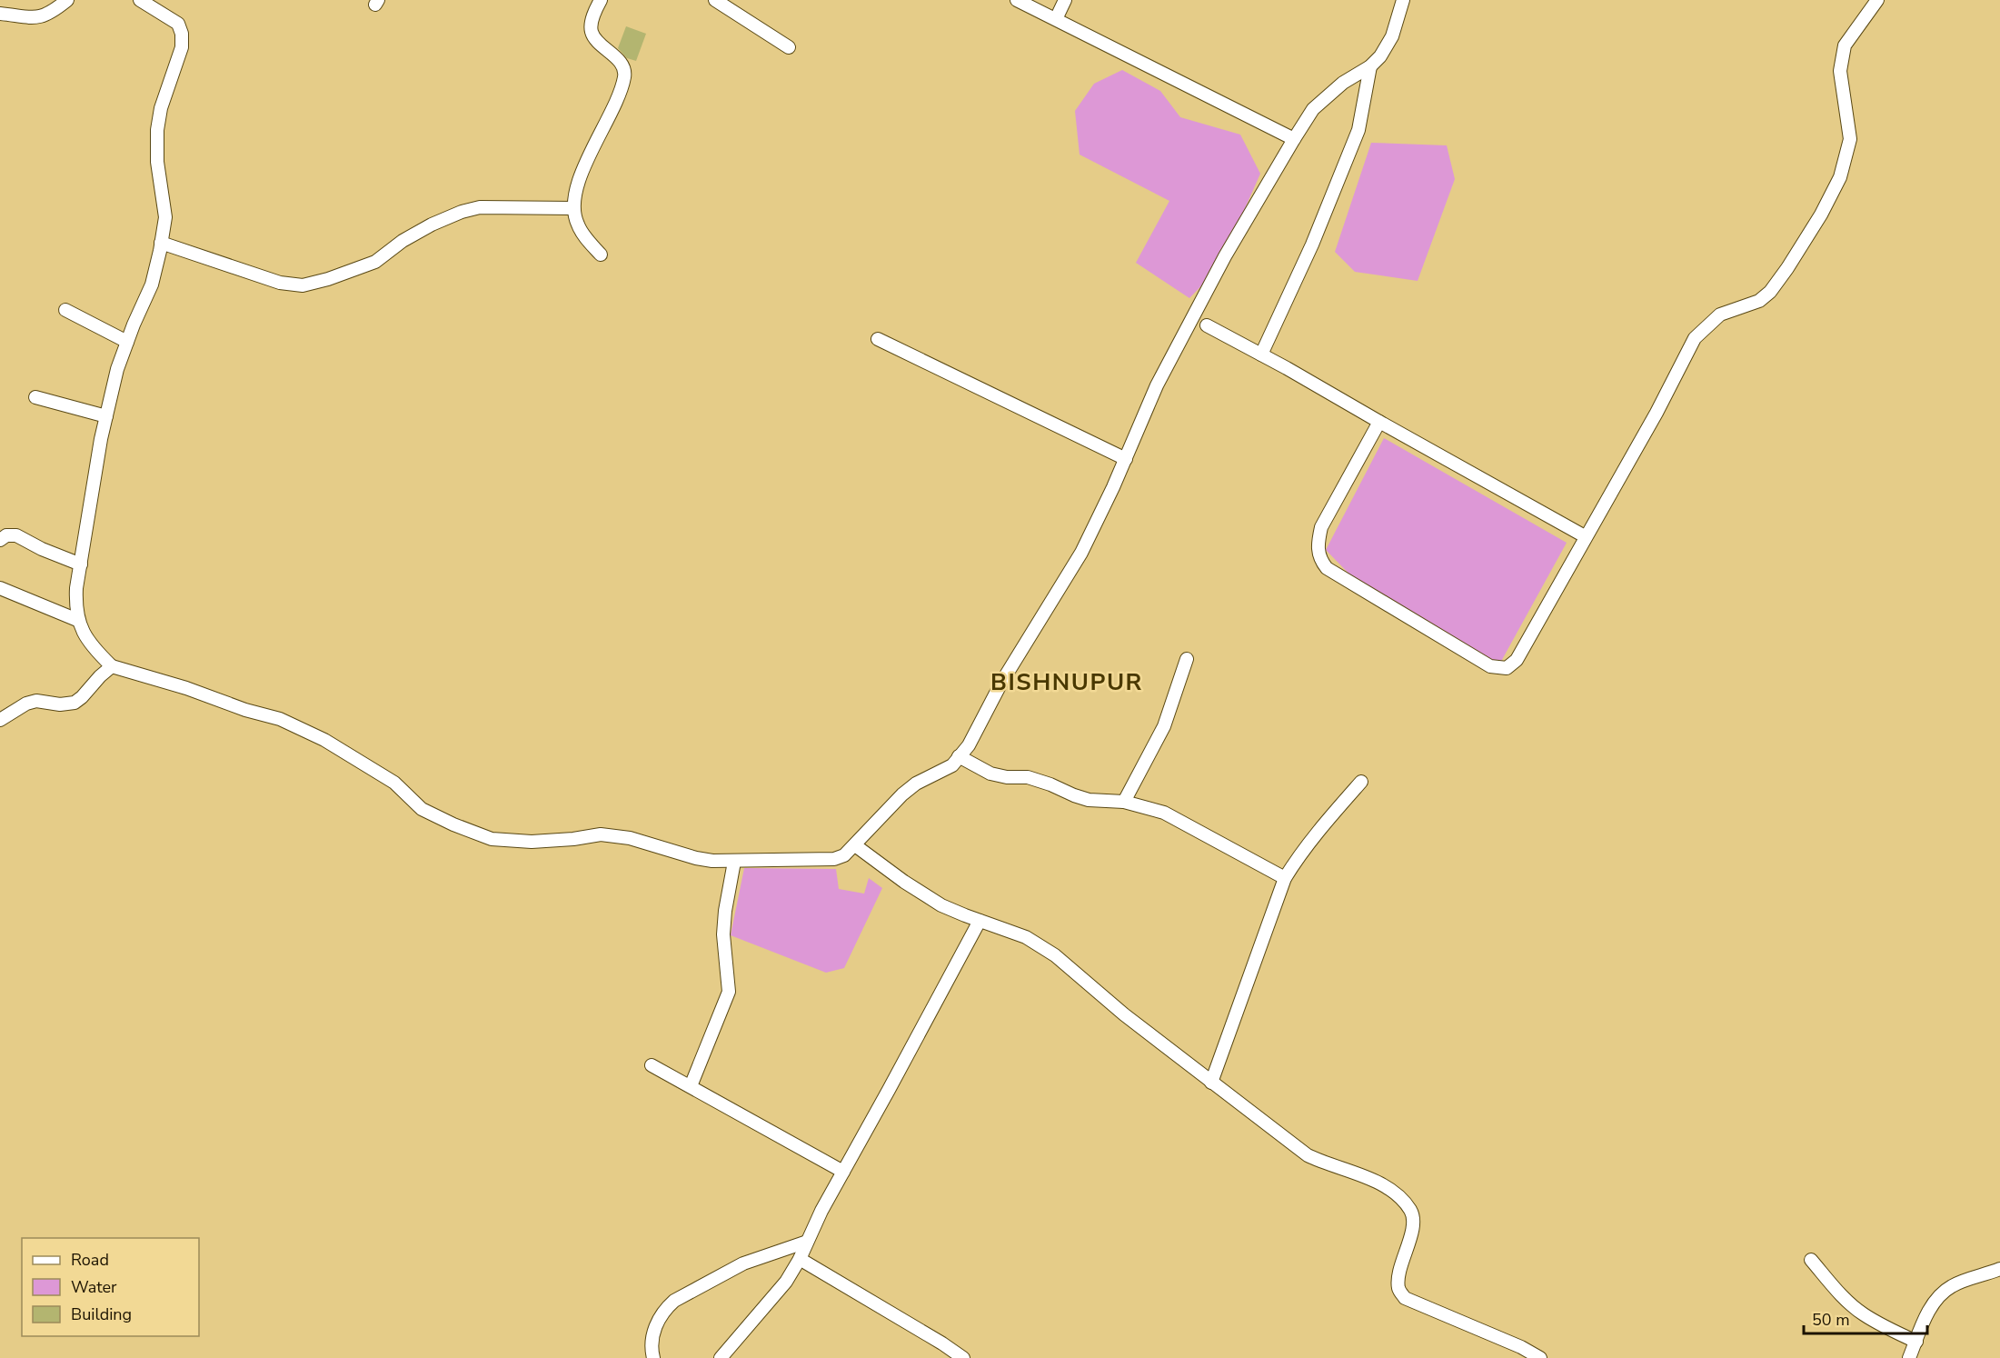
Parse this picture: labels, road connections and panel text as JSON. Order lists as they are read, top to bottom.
{
  "districts": ["BISHNUPUR"],
  "legend": ["Road", "Water", "Building"],
  "scale_bar": "50 m"
}
